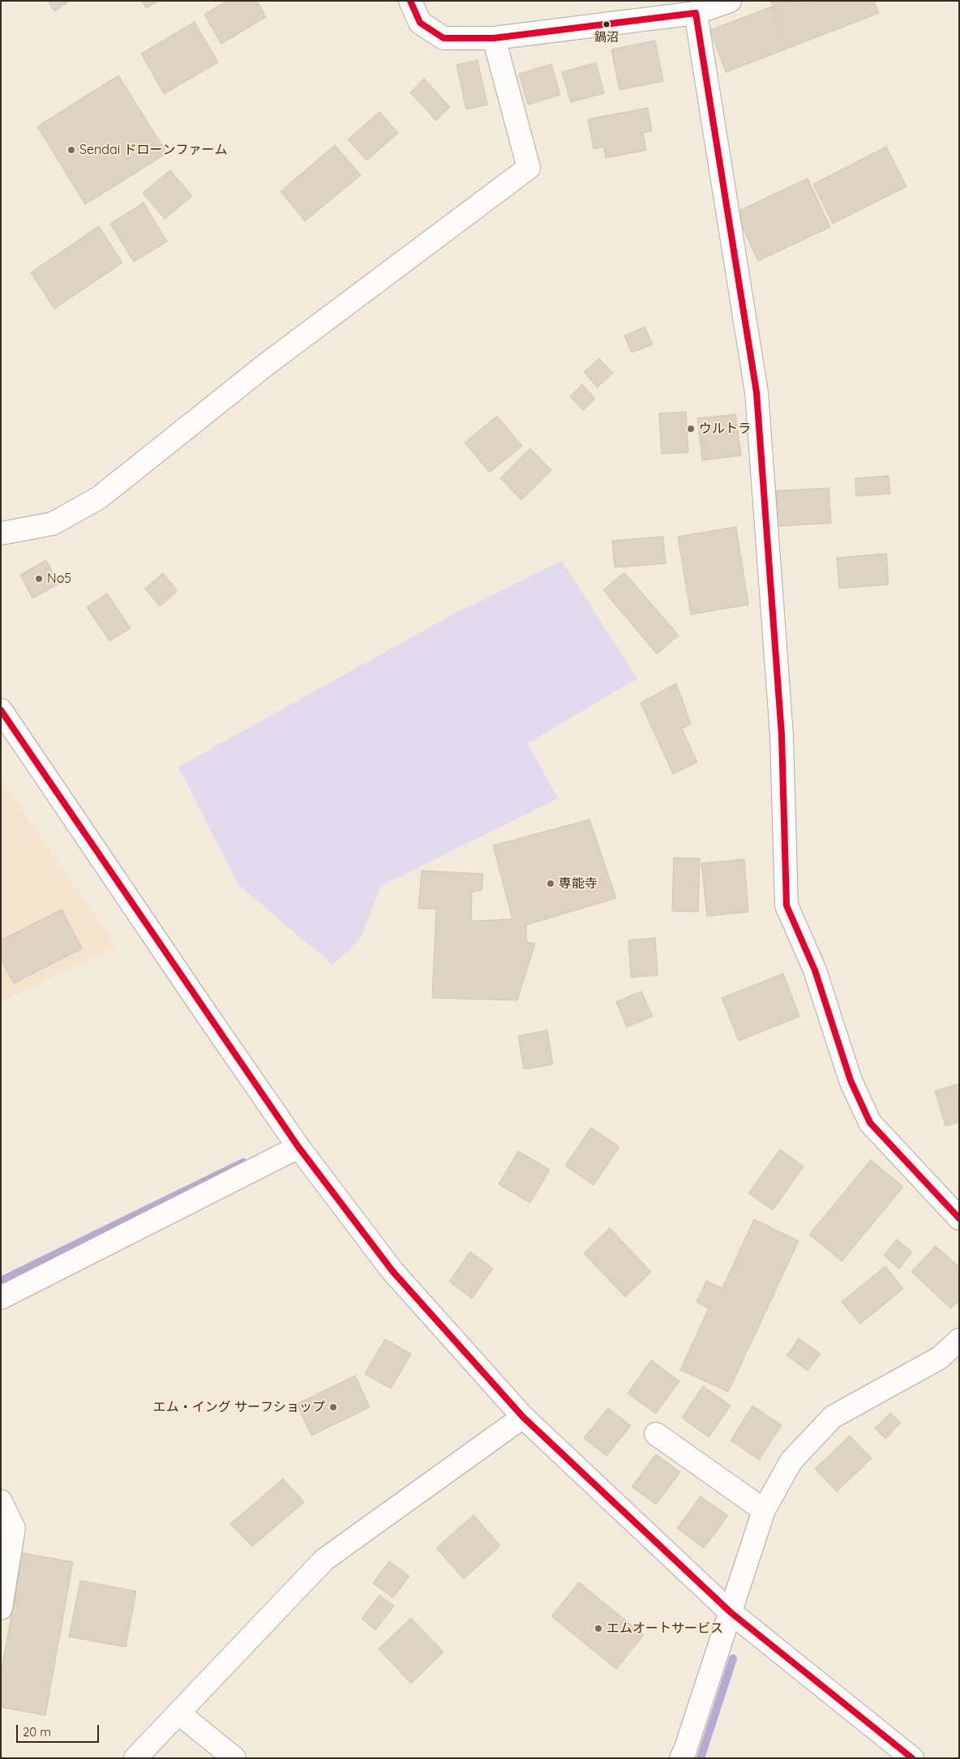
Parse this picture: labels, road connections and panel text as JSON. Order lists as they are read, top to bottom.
{
  "places": [
    "鍋沼",
    "Sendai ドローンファーム",
    "ウルトラ",
    "No5",
    "専能寺",
    "エム・イング サーフショップ",
    "エムオートサービス"
  ],
  "scale_bar": "20 m"
}
